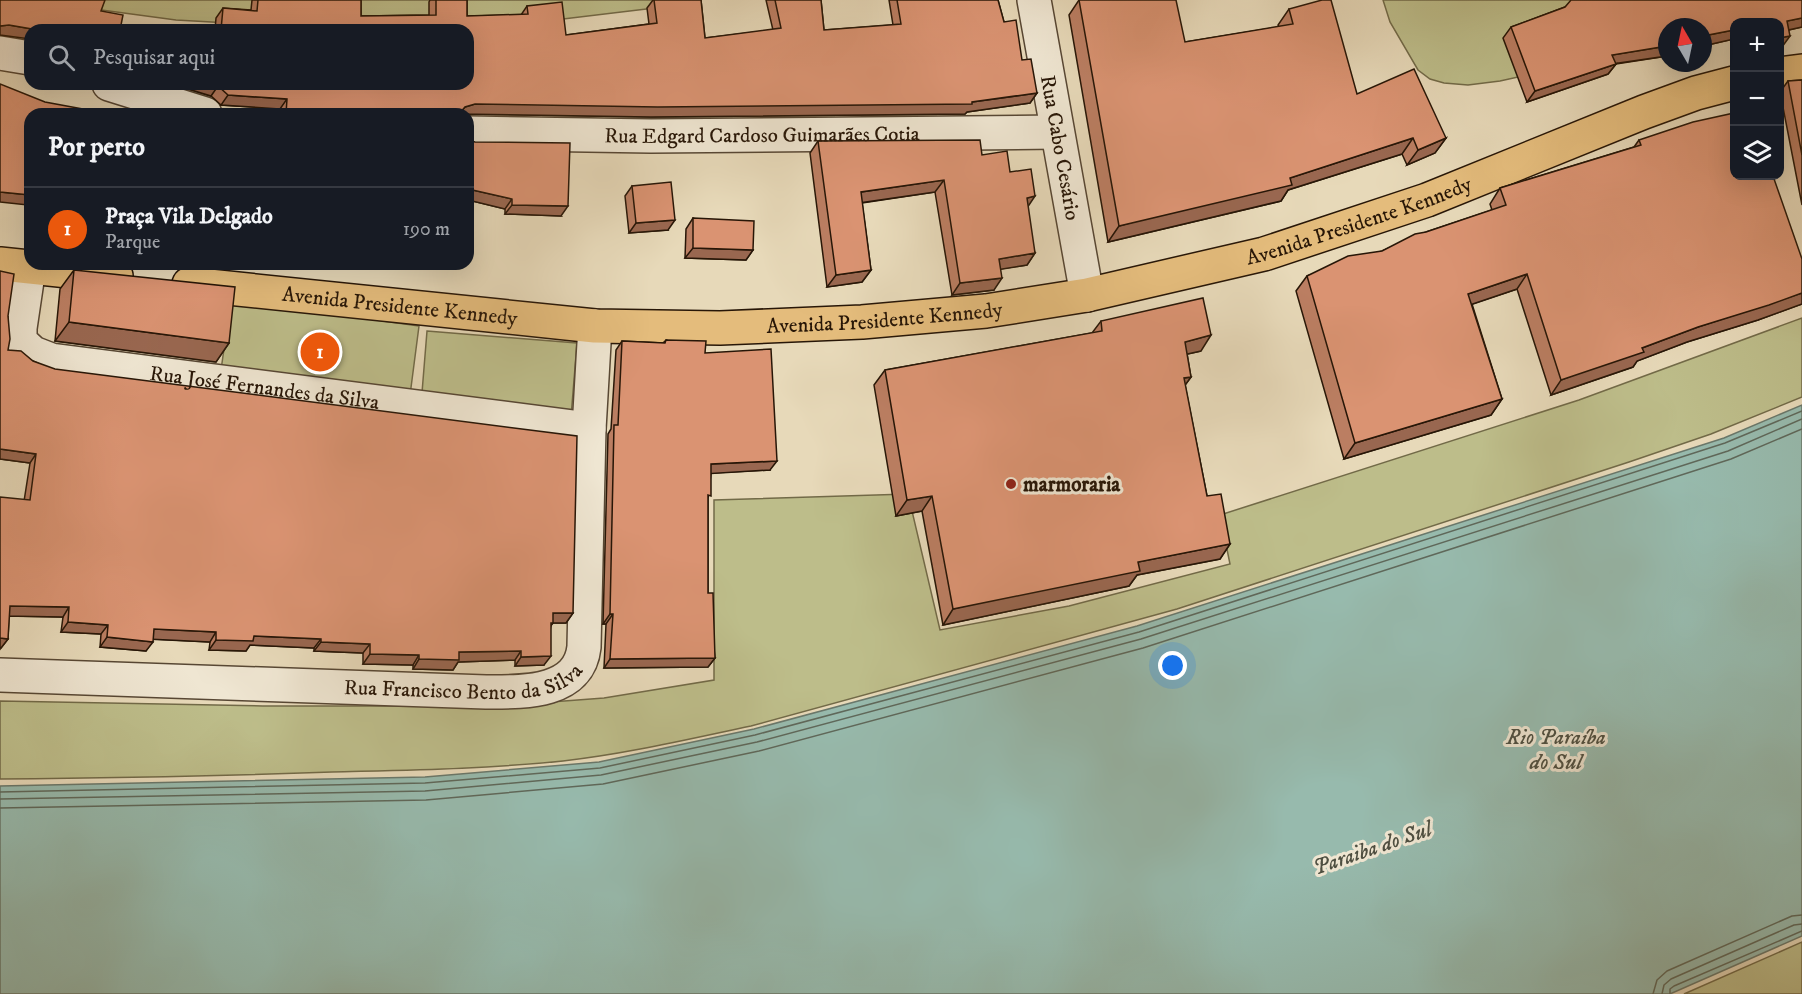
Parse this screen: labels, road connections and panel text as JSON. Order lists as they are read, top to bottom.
{
  "streets": {
    "main road": ["Avenida Presidente Kennedy"],
    "street": [
      "Rua Edgard Cardoso Guimarães Cotia",
      "Rua Cabo Cesário",
      "Rua José Fernandes da Silva",
      "Rua Francisco Bento da Silva"
    ]
  },
  "crossings": [
    ["Rua Edgard Cardoso Guimarães Cotia", "Rua Cabo Cesário"],
    ["Rua Cabo Cesário", "Avenida Presidente Kennedy"],
    ["Avenida Presidente Kennedy", "Rua Francisco Bento da Silva"],
    ["Rua José Fernandes da Silva", "Rua Francisco Bento da Silva"]
  ],
  "water": ["Rio Paraíba do Sul", "Paraiba do Sul"],
  "places": ["marmoraria"],
  "north": "top",
  "page": {
    "map_buttons": ["+", "−"],
    "search": "Pesquisar aqui",
    "heading": "Por perto",
    "list": [
      {
        "mark": "1",
        "name": "Praça Vila Delgado",
        "note": "Parque",
        "value": "190 m"
      }
    ],
    "pins": "1"
  }
}
